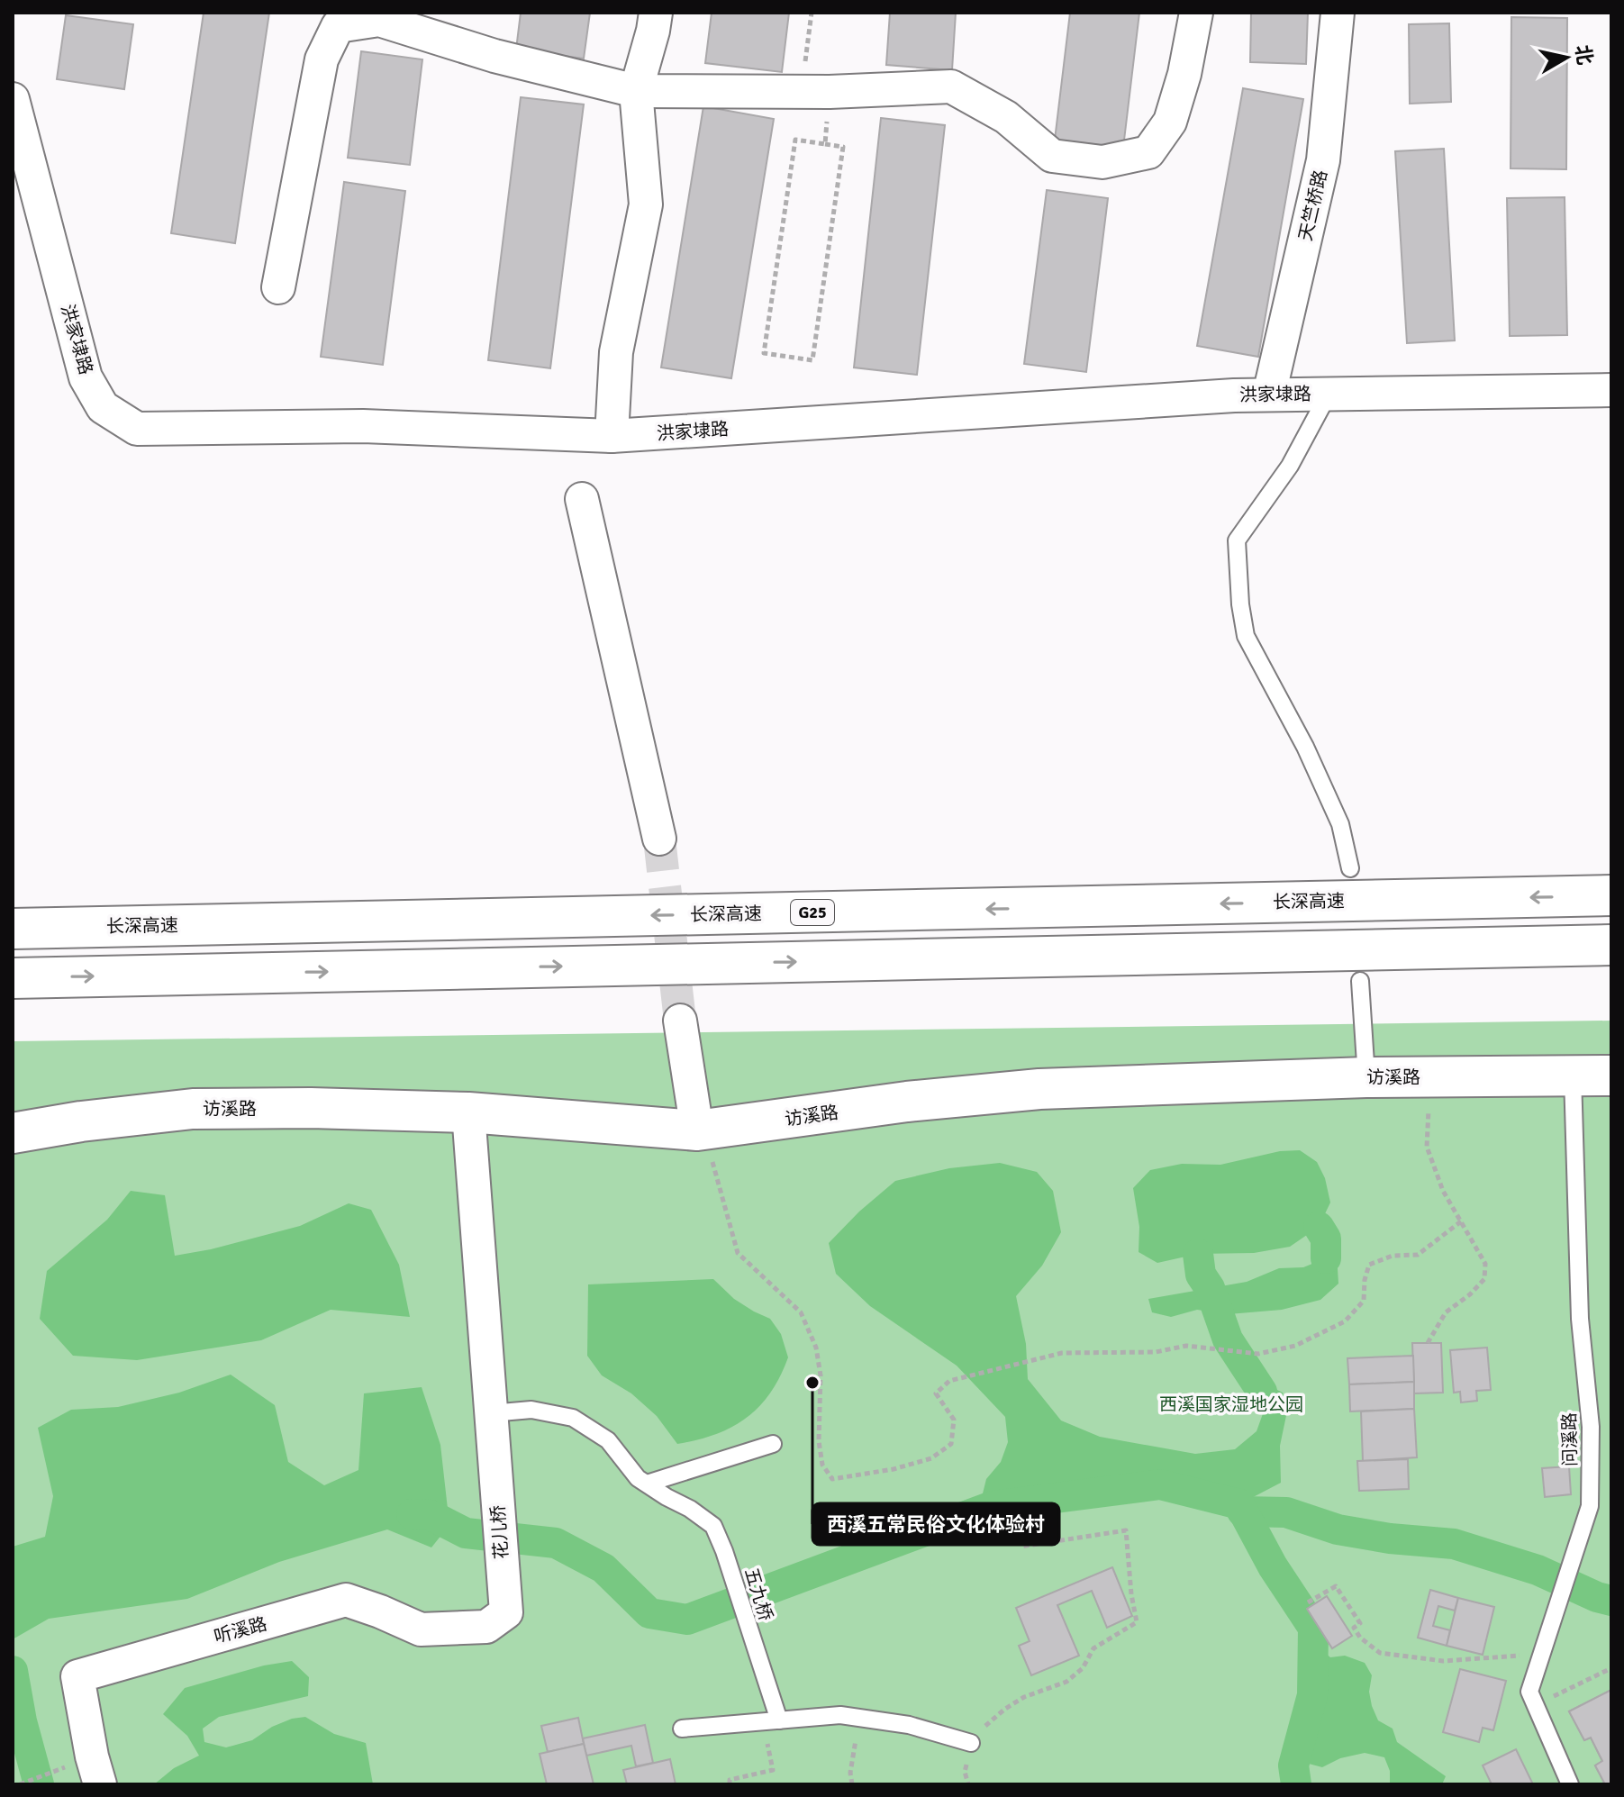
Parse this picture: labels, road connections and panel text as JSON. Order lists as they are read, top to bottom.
{
  "streets": {
    "main road": ["长深高速", "G25", "访溪路"],
    "street": [
      "天竺桥路",
      "洪家埭路",
      "花儿桥",
      "听溪路"
    ],
    "lane": ["问溪路", "五九桥"]
  },
  "crossings": [
    ["天竺桥路", "洪家埭路"],
    ["访溪路", "问溪路"],
    ["花儿桥", "五九桥"],
    ["花儿桥", "听溪路"]
  ],
  "parks": ["西溪国家湿地公园"],
  "places": ["西溪五常民俗文化体验村"],
  "north": "right"
}
